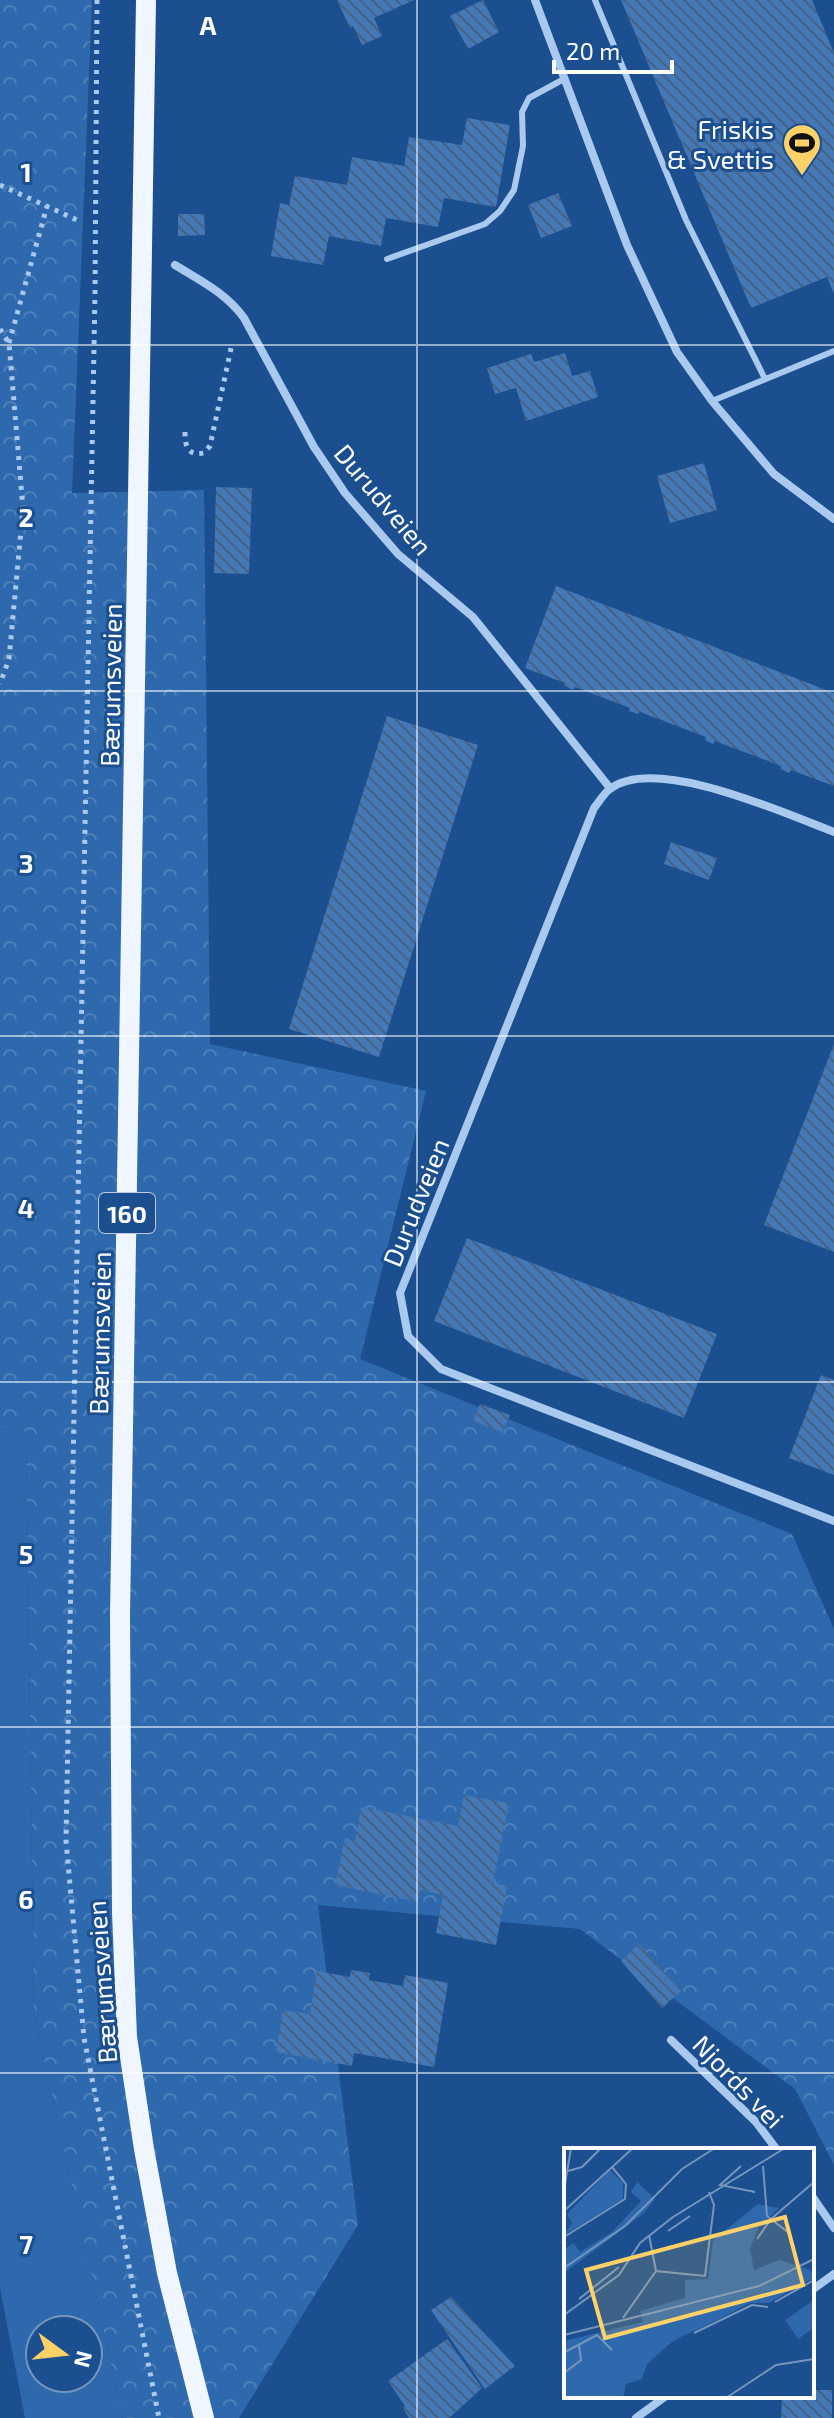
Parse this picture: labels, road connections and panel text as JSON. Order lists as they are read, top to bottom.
{
  "streets": {
    "main road": ["Bærumsveien", "160"],
    "street": ["Durudveien", "Njords vei"]
  },
  "places": {
    "sports": ["Friskis & Svettis"]
  },
  "scale_bar": "20 m",
  "north": "right",
  "grid": {
    "columns": ["A"],
    "rows": [
      "1",
      "2",
      "3",
      "4",
      "5",
      "6",
      "7"
    ]
  }
}
